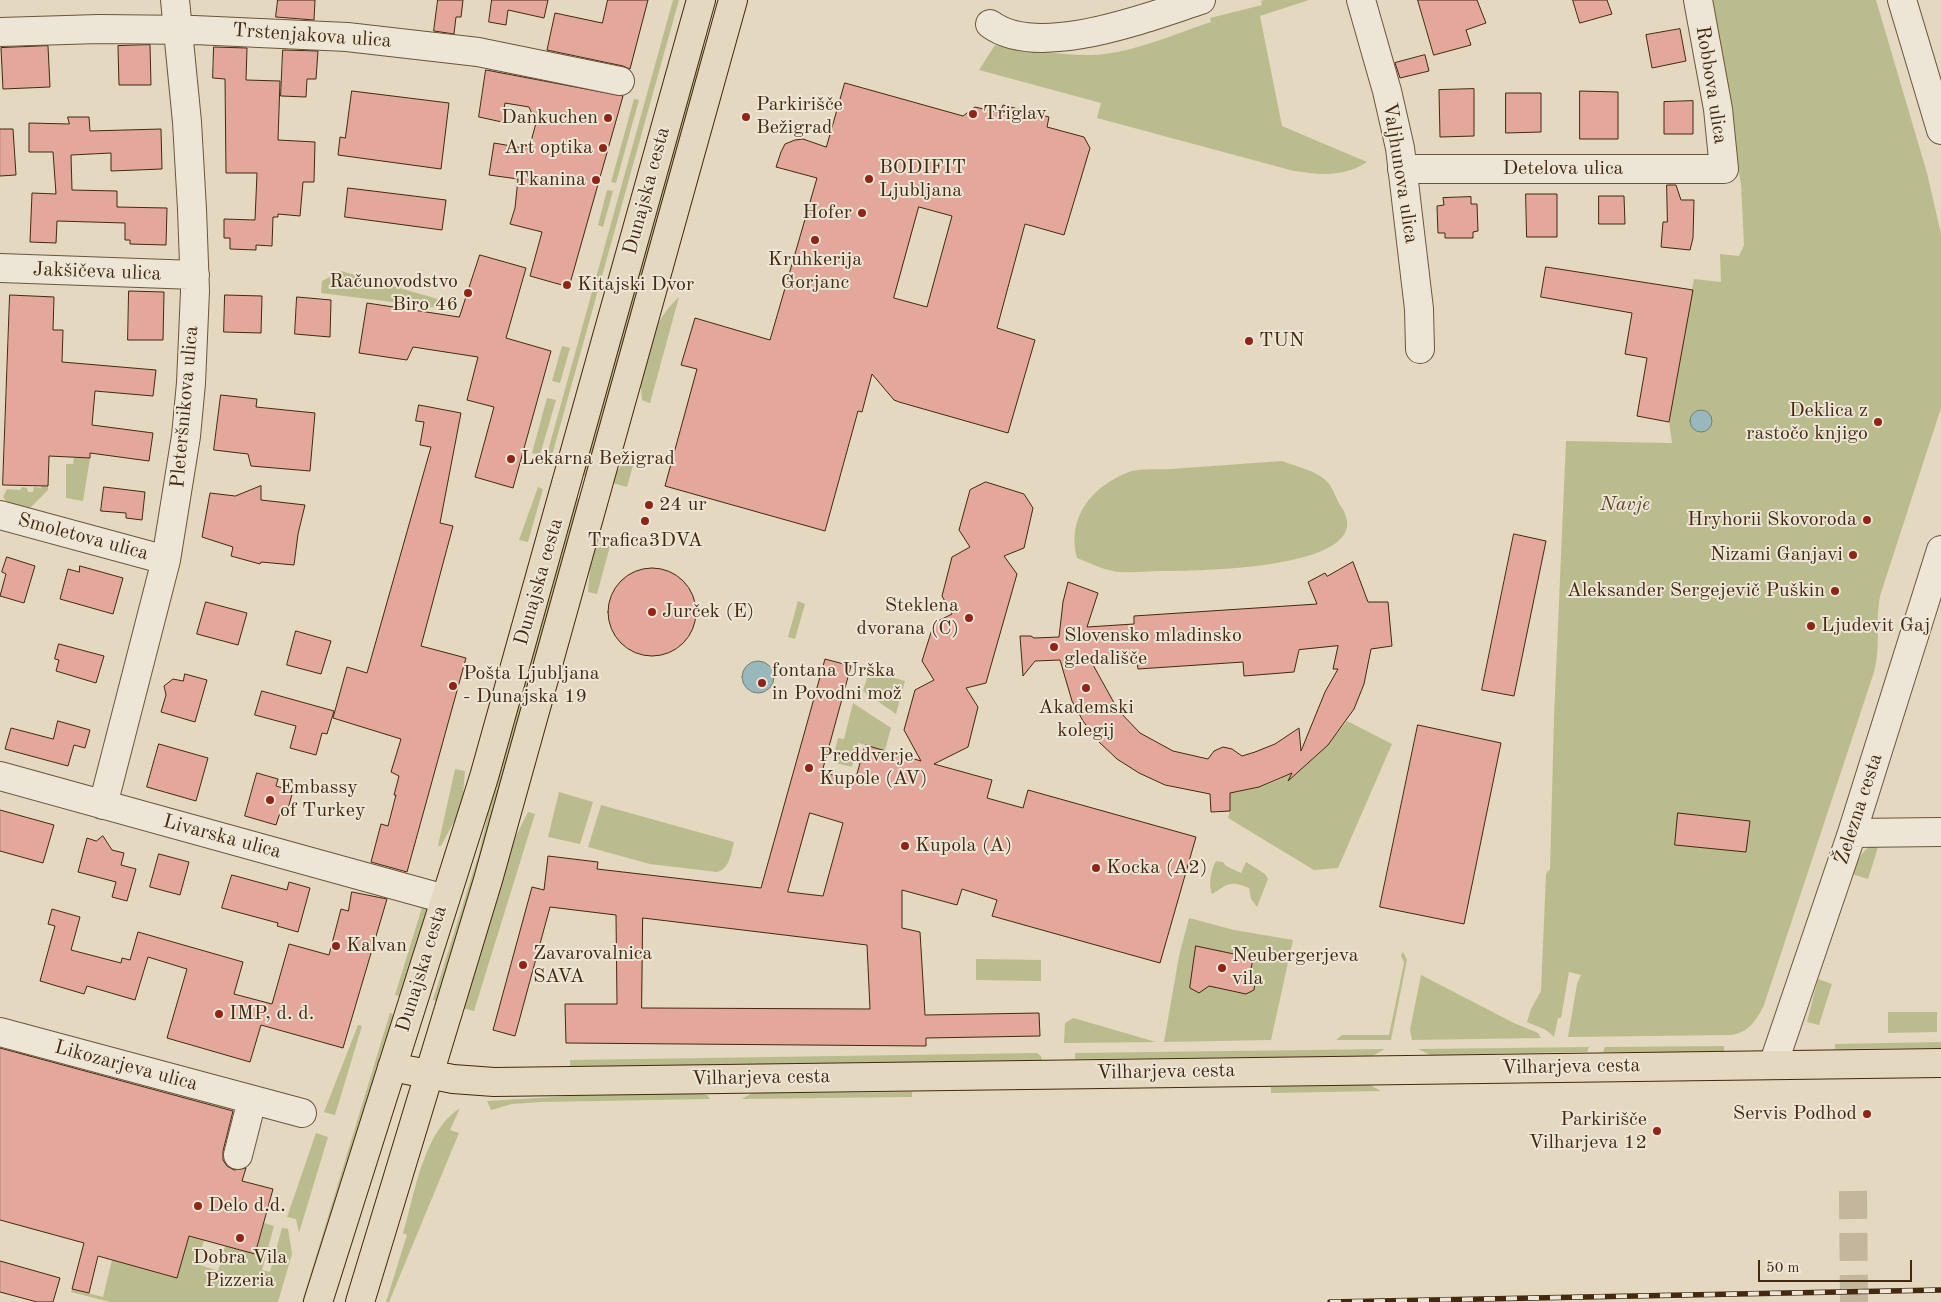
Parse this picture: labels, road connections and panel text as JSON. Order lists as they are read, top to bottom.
{
  "streets": {
    "main road": ["Dunajska cesta", "Vilharjeva cesta"],
    "street": [
      "Trstenjakova ulica",
      "Robbova ulica",
      "Detelova ulica",
      "Valjhunova ulica",
      "Jakšičeva ulica",
      "Pleteršnikova ulica",
      "Smoletova ulica",
      "Železna cesta",
      "Livarska ulica",
      "Likozarjeva ulica"
    ]
  },
  "crossings": [
    ["Trstenjakova ulica", "Pleteršnikova ulica"],
    ["Robbova ulica", "Detelova ulica"],
    ["Detelova ulica", "Valjhunova ulica"],
    ["Dunajska cesta", "Livarska ulica"],
    ["Dunajska cesta", "Vilharjeva cesta"],
    ["Jakšičeva ulica", "Pleteršnikova ulica"],
    ["Pleteršnikova ulica", "Smoletova ulica"],
    ["Pleteršnikova ulica", "Livarska ulica"],
    ["Železna cesta", "Vilharjeva cesta"]
  ],
  "parks": ["Navje"],
  "places": [
    "Triglav",
    "Parkirišče Bežigrad",
    "Dankuchen",
    "Art optika",
    "BODIFIT Ljubljana",
    "Tkanina",
    "Hofer",
    "Kruhkerija Gorjanc",
    "Kitajski Dvor",
    "Računovodstvo Biro 46",
    "TUN",
    "Deklica z rastočo knjigo",
    "Lekarna Bežigrad",
    "24 ur",
    "Hryhorii Skovoroda",
    "Trafica3DVA",
    "Nizami Ganjavi",
    "Aleksander Sergejevič Puškin",
    "Jurček (E)",
    "Steklena dvorana (C)",
    "Ljudevit Gaj",
    "Slovensko mladinsko gledališče",
    "fontana Urška in Povodni mož",
    "Pošta Ljubljana - Dunajska 19",
    "Akademski kolegij",
    "Preddverje Kupole (AV)",
    "Embassy of Turkey",
    "Kupola (A)",
    "Kocka (A2)",
    "Kalvan",
    "Zavarovalnica SAVA",
    "Neubergerjeva vila",
    "IMP, d. d.",
    "Servis Podhod",
    "Parkirišče Vilharjeva 12",
    "Delo d.d.",
    "Dobra Vila Pizzeria"
  ],
  "scale_bar": "50 m"
}
